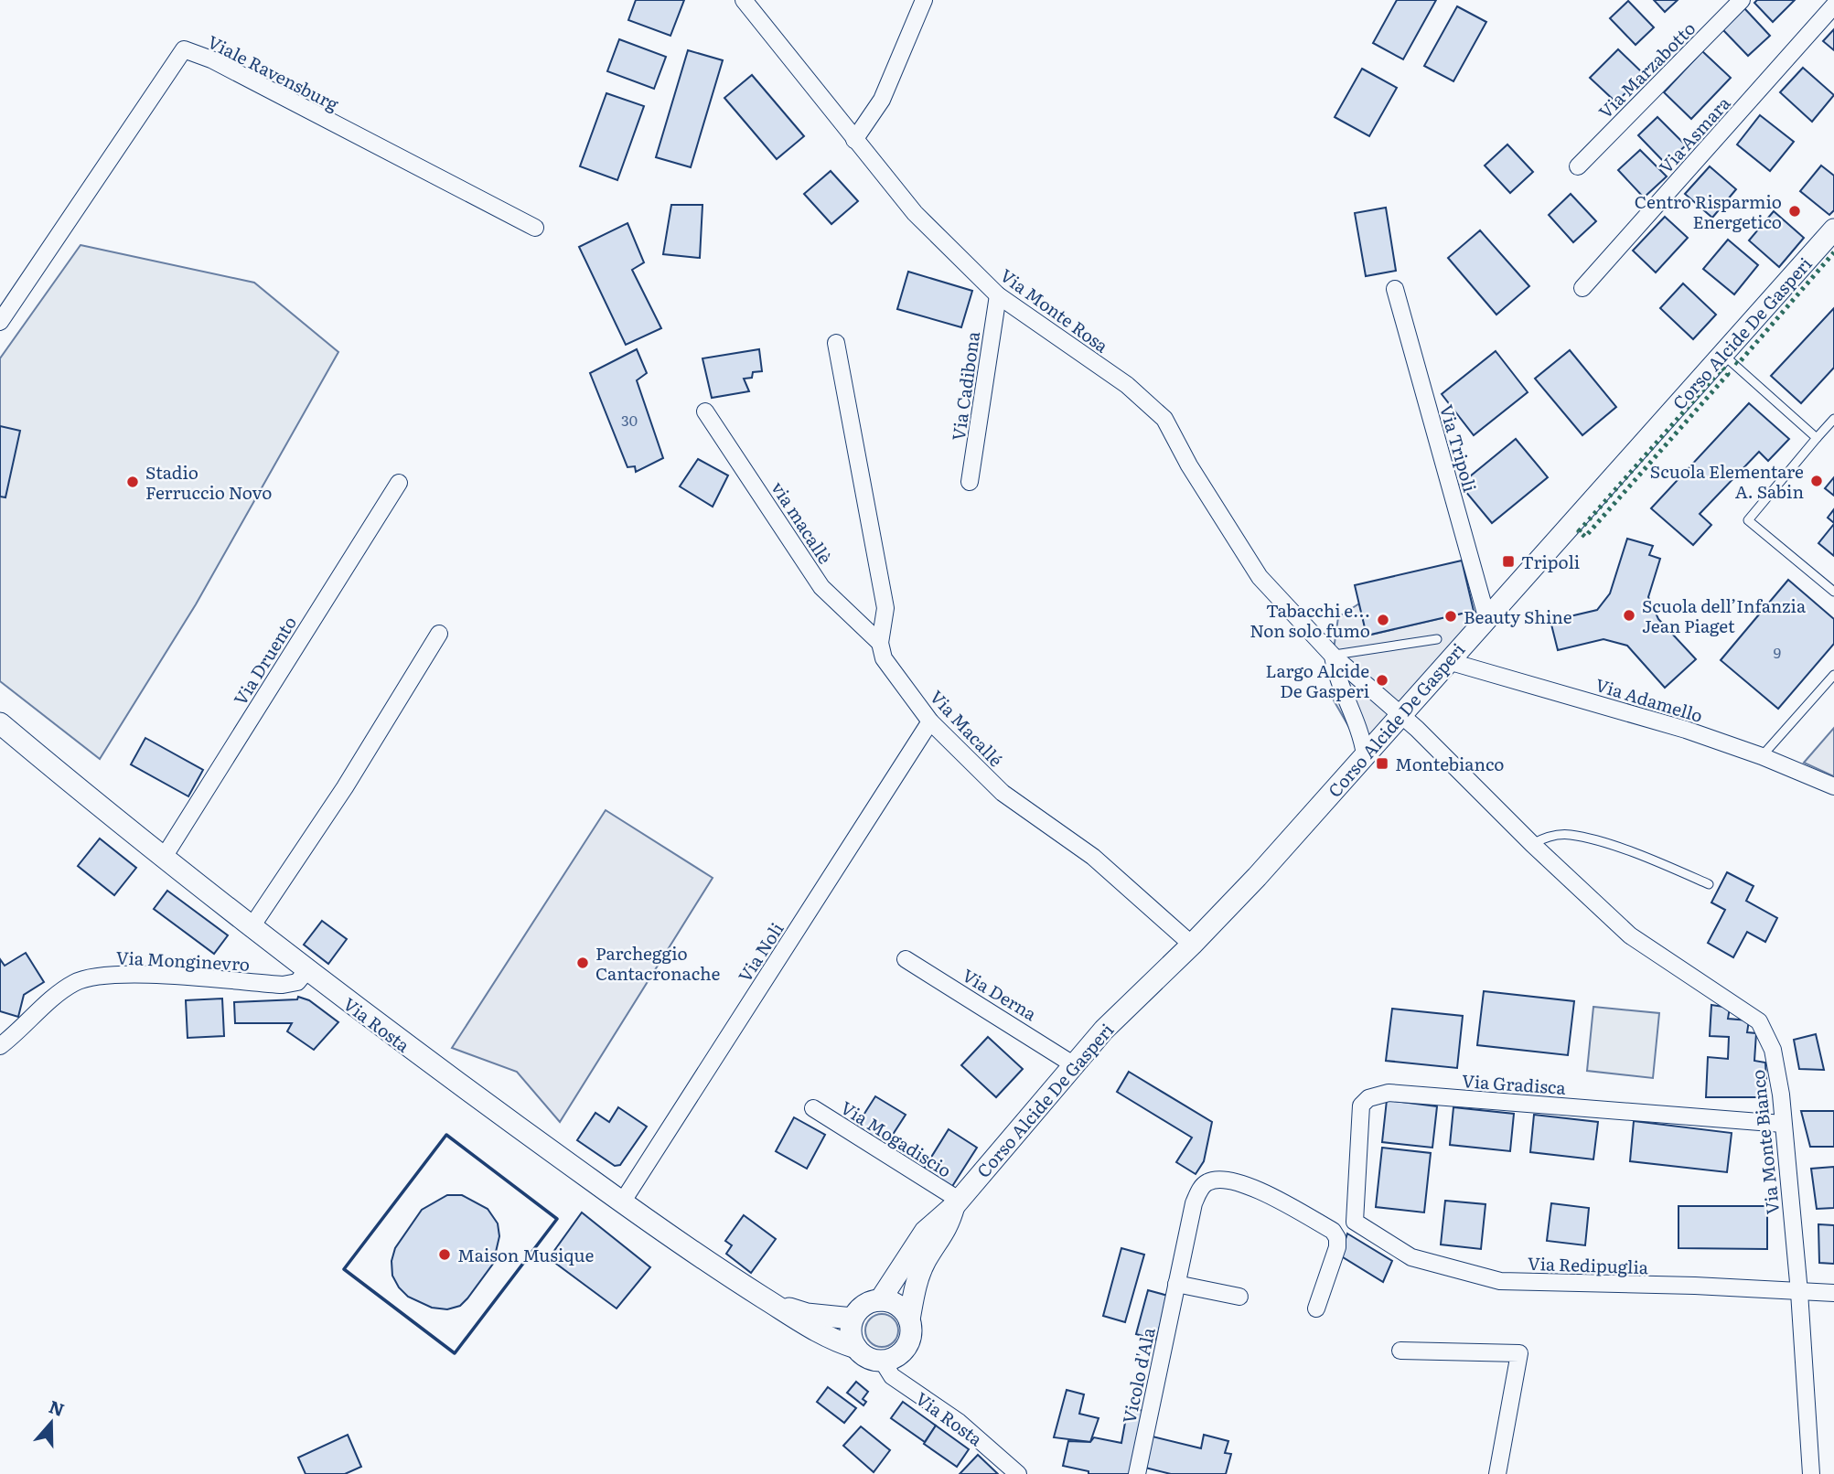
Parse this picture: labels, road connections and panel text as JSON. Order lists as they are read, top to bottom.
{
  "streets": {
    "street": [
      "Via Marzabotto",
      "Viale Ravensburg",
      "Via Asmara",
      "Via Monte Rosa",
      "Corso Alcide De Gasperi",
      "Via Cadibona",
      "Via Tripoli",
      "via macallè",
      "Via Druento",
      "Via Adamello",
      "Via Macallé",
      "Via Noli",
      "Via Monginevro",
      "Via Derna",
      "Via Rosta",
      "Via Gradisca",
      "Via Mogadiscio",
      "Via Monte Bianco",
      "Via Redipuglia",
      "Vicolo d'Ala"
    ]
  },
  "crossings": [
    ["Via Monte Rosa", "Via Cadibona"],
    ["Corso Alcide De Gasperi", "Via Tripoli"],
    ["Corso Alcide De Gasperi", "Via Adamello"],
    ["Corso Alcide De Gasperi", "Via Macallé"],
    ["Corso Alcide De Gasperi", "Via Derna"],
    ["Corso Alcide De Gasperi", "Via Rosta"],
    ["Corso Alcide De Gasperi", "Via Mogadiscio"],
    ["Corso Alcide De Gasperi", "Via Monte Bianco"],
    ["via macallè", "Via Macallé"],
    ["Via Druento", "Via Rosta"],
    ["Via Macallé", "Via Noli"],
    ["Via Noli", "Via Rosta"],
    ["Via Monginevro", "Via Rosta"],
    ["Via Gradisca", "Via Monte Bianco"],
    ["Via Gradisca", "Via Redipuglia"],
    ["Via Monte Bianco", "Via Redipuglia"]
  ],
  "places": {
    "other": [
      "Centro Risparmio Energetico",
      "Scuola Elementare A. Sabin",
      "Stadio Ferruccio Novo",
      "Scuola dell’Infanzia Jean Piaget",
      "Beauty Shine",
      "Tabacchi e... Non solo fumo",
      "Largo Alcide De Gasperi",
      "Parcheggio Cantacronache",
      "Maison Musique"
    ],
    "transit": ["Tripoli", "Montebianco"]
  },
  "house_numbers": ["30", "9"],
  "north": "top"
}
